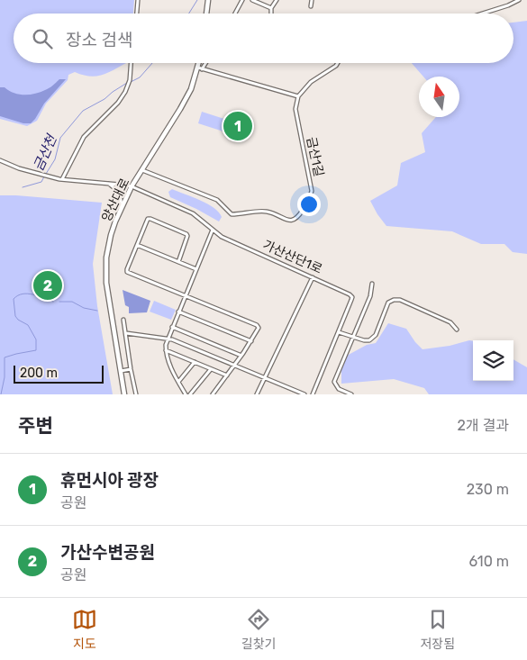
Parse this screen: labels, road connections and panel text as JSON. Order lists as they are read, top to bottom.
{
  "streets": {
    "main road": ["양산대로"],
    "street": ["금산1길", "가산산단1로"]
  },
  "crossings": [
    ["금산1길", "양산대로"],
    ["양산대로", "가산산단1로"]
  ],
  "water": ["금산천"],
  "scale_bar": "200 m",
  "north": "top",
  "page": {
    "search": "장소 검색",
    "pins": ["1", "2"],
    "scale": "200 m",
    "heading": ["주변", "2개 결과"],
    "list": [
      {
        "mark": "1",
        "name": "휴먼시아 광장",
        "note": "공원",
        "value": "230 m"
      },
      {
        "mark": "2",
        "name": "가산수변공원",
        "note": "공원",
        "value": "610 m"
      }
    ],
    "nav": ["지도", "길찾기", "저장됨"]
  }
}
